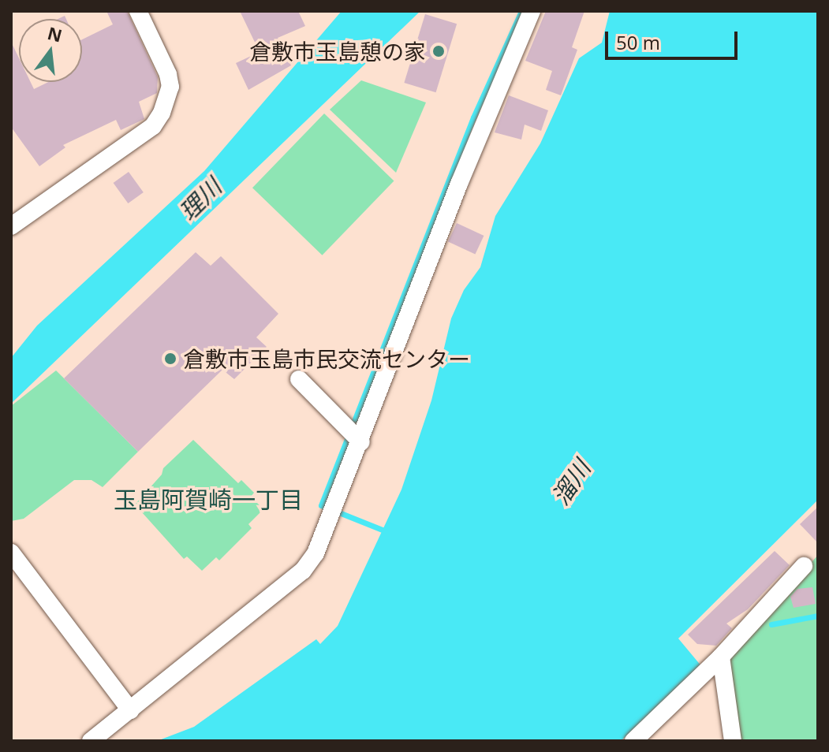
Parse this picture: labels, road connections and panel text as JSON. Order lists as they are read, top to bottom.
{
  "districts": ["玉島阿賀崎一丁目"],
  "water": ["理川", "溜川"],
  "places": ["倉敷市玉島憩の家", "倉敷市玉島市民交流センター"],
  "scale_bar": "50 m",
  "north": "top"
}
